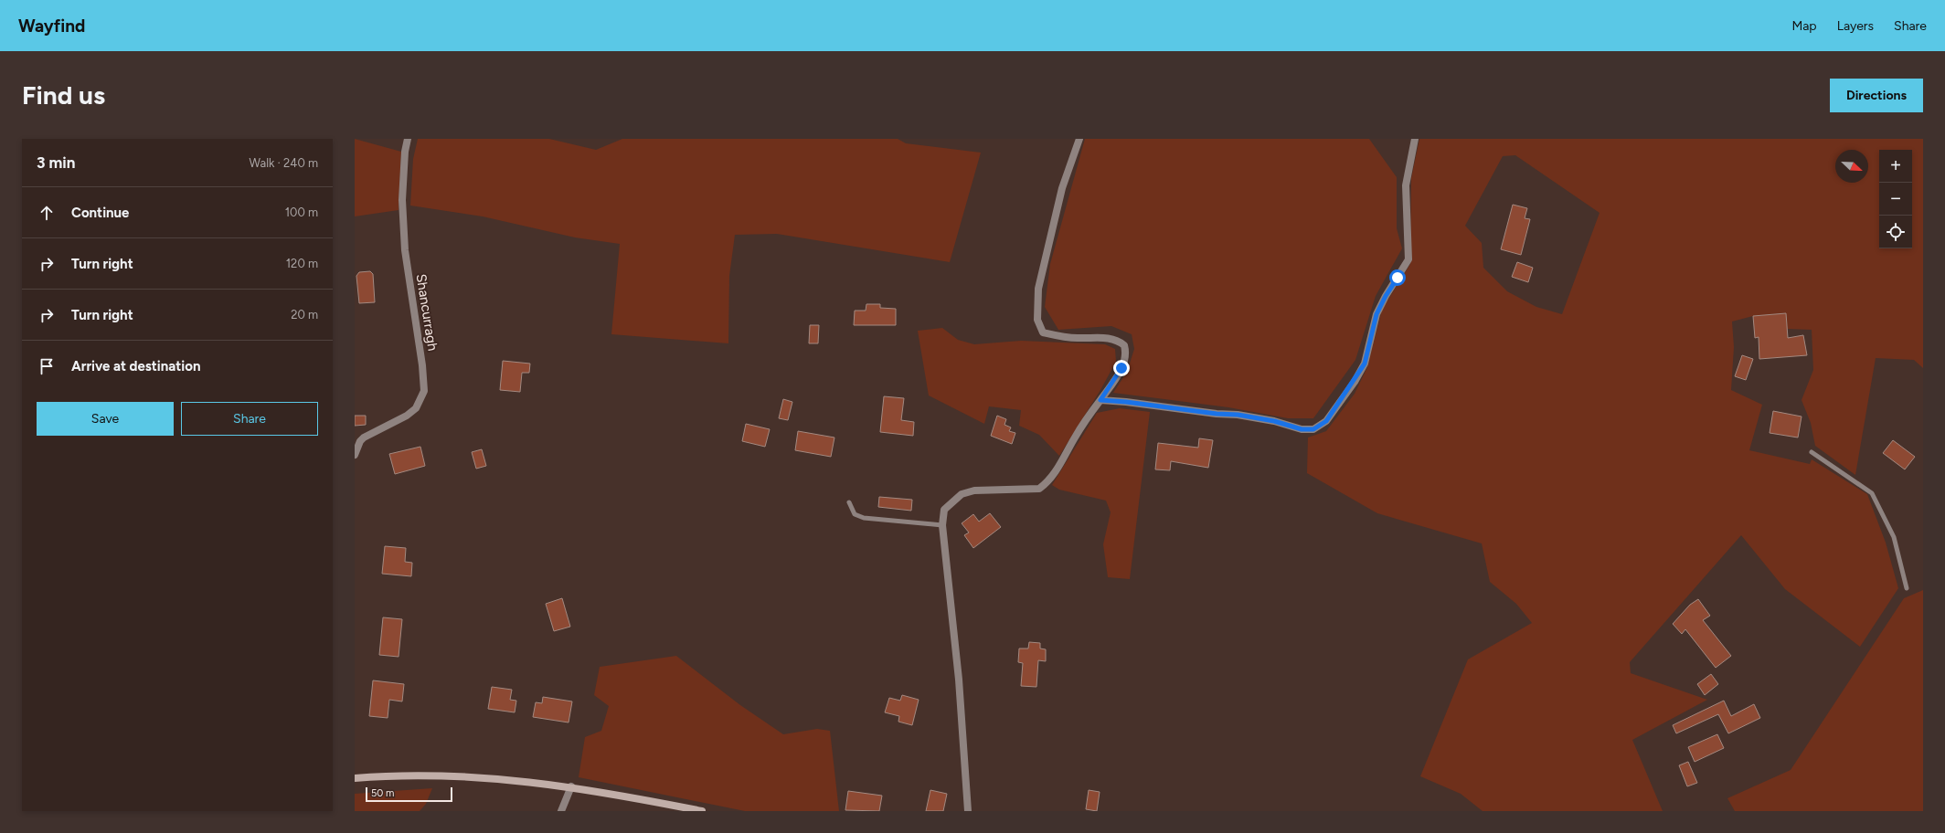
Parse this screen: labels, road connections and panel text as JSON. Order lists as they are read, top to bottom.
{
  "streets": {
    "street": ["Shancurragh"]
  },
  "scale_bar": "50 m",
  "north": "bottom right",
  "page": {
    "header": "Wayfind",
    "nav": ["Map", "Layers", "Share"],
    "buttons": [
      "Directions",
      ["Save", "Share"]
    ],
    "title": "Find us",
    "heading": ["3 min", "Walk · 240 m"],
    "map_buttons": ["+", "−"],
    "list": [
      ["Continue", "100 m"],
      ["Turn right", "120 m"],
      ["Turn right", "20 m"],
      "Arrive at destination"
    ],
    "scale": "50 m"
  }
}
